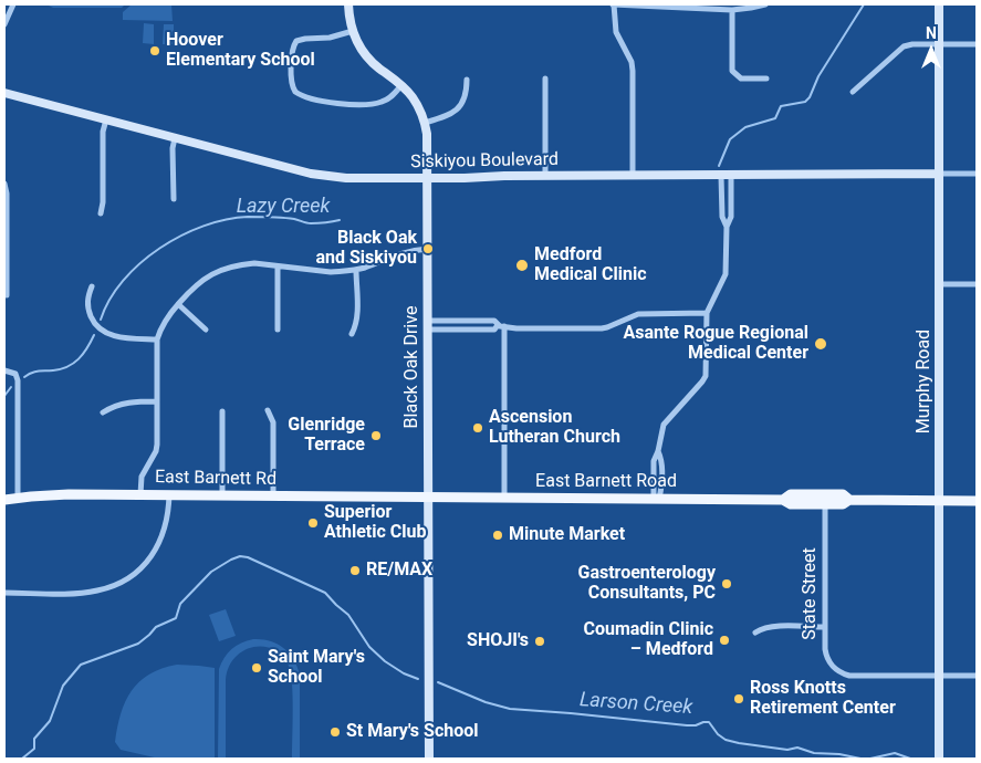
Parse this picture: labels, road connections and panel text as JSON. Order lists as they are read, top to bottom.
{
  "streets": {
    "main road": ["East Barnett Rd", "East Barnett Road"],
    "street": [
      "Siskiyou Boulevard",
      "Black Oak Drive",
      "Murphy Road",
      "State Street"
    ]
  },
  "crossings": [
    ["Siskiyou Boulevard", "Black Oak Drive"],
    ["Siskiyou Boulevard", "Murphy Road"],
    ["Black Oak Drive", "East Barnett Rd"],
    ["Black Oak Drive", "East Barnett Road"],
    ["Murphy Road", "East Barnett Road"],
    ["Murphy Road", "State Street"],
    ["East Barnett Rd", "East Barnett Road"],
    ["East Barnett Road", "State Street"]
  ],
  "water": ["Lazy Creek", "Larson Creek"],
  "places": [
    "Hoover Elementary School",
    "Black Oak and Siskiyou",
    "Medford Medical Clinic",
    "Asante Rogue Regional Medical Center",
    "Ascension Lutheran Church",
    "Glenridge Terrace",
    "Superior Athletic Club",
    "Minute Market",
    "RE/MAX",
    "Gastroenterology Consultants, PC",
    "Coumadin Clinic – Medford",
    "SHOJI's",
    "Saint Mary's School",
    "Ross Knotts Retirement Center",
    "St Mary's School"
  ],
  "north": "top"
}
